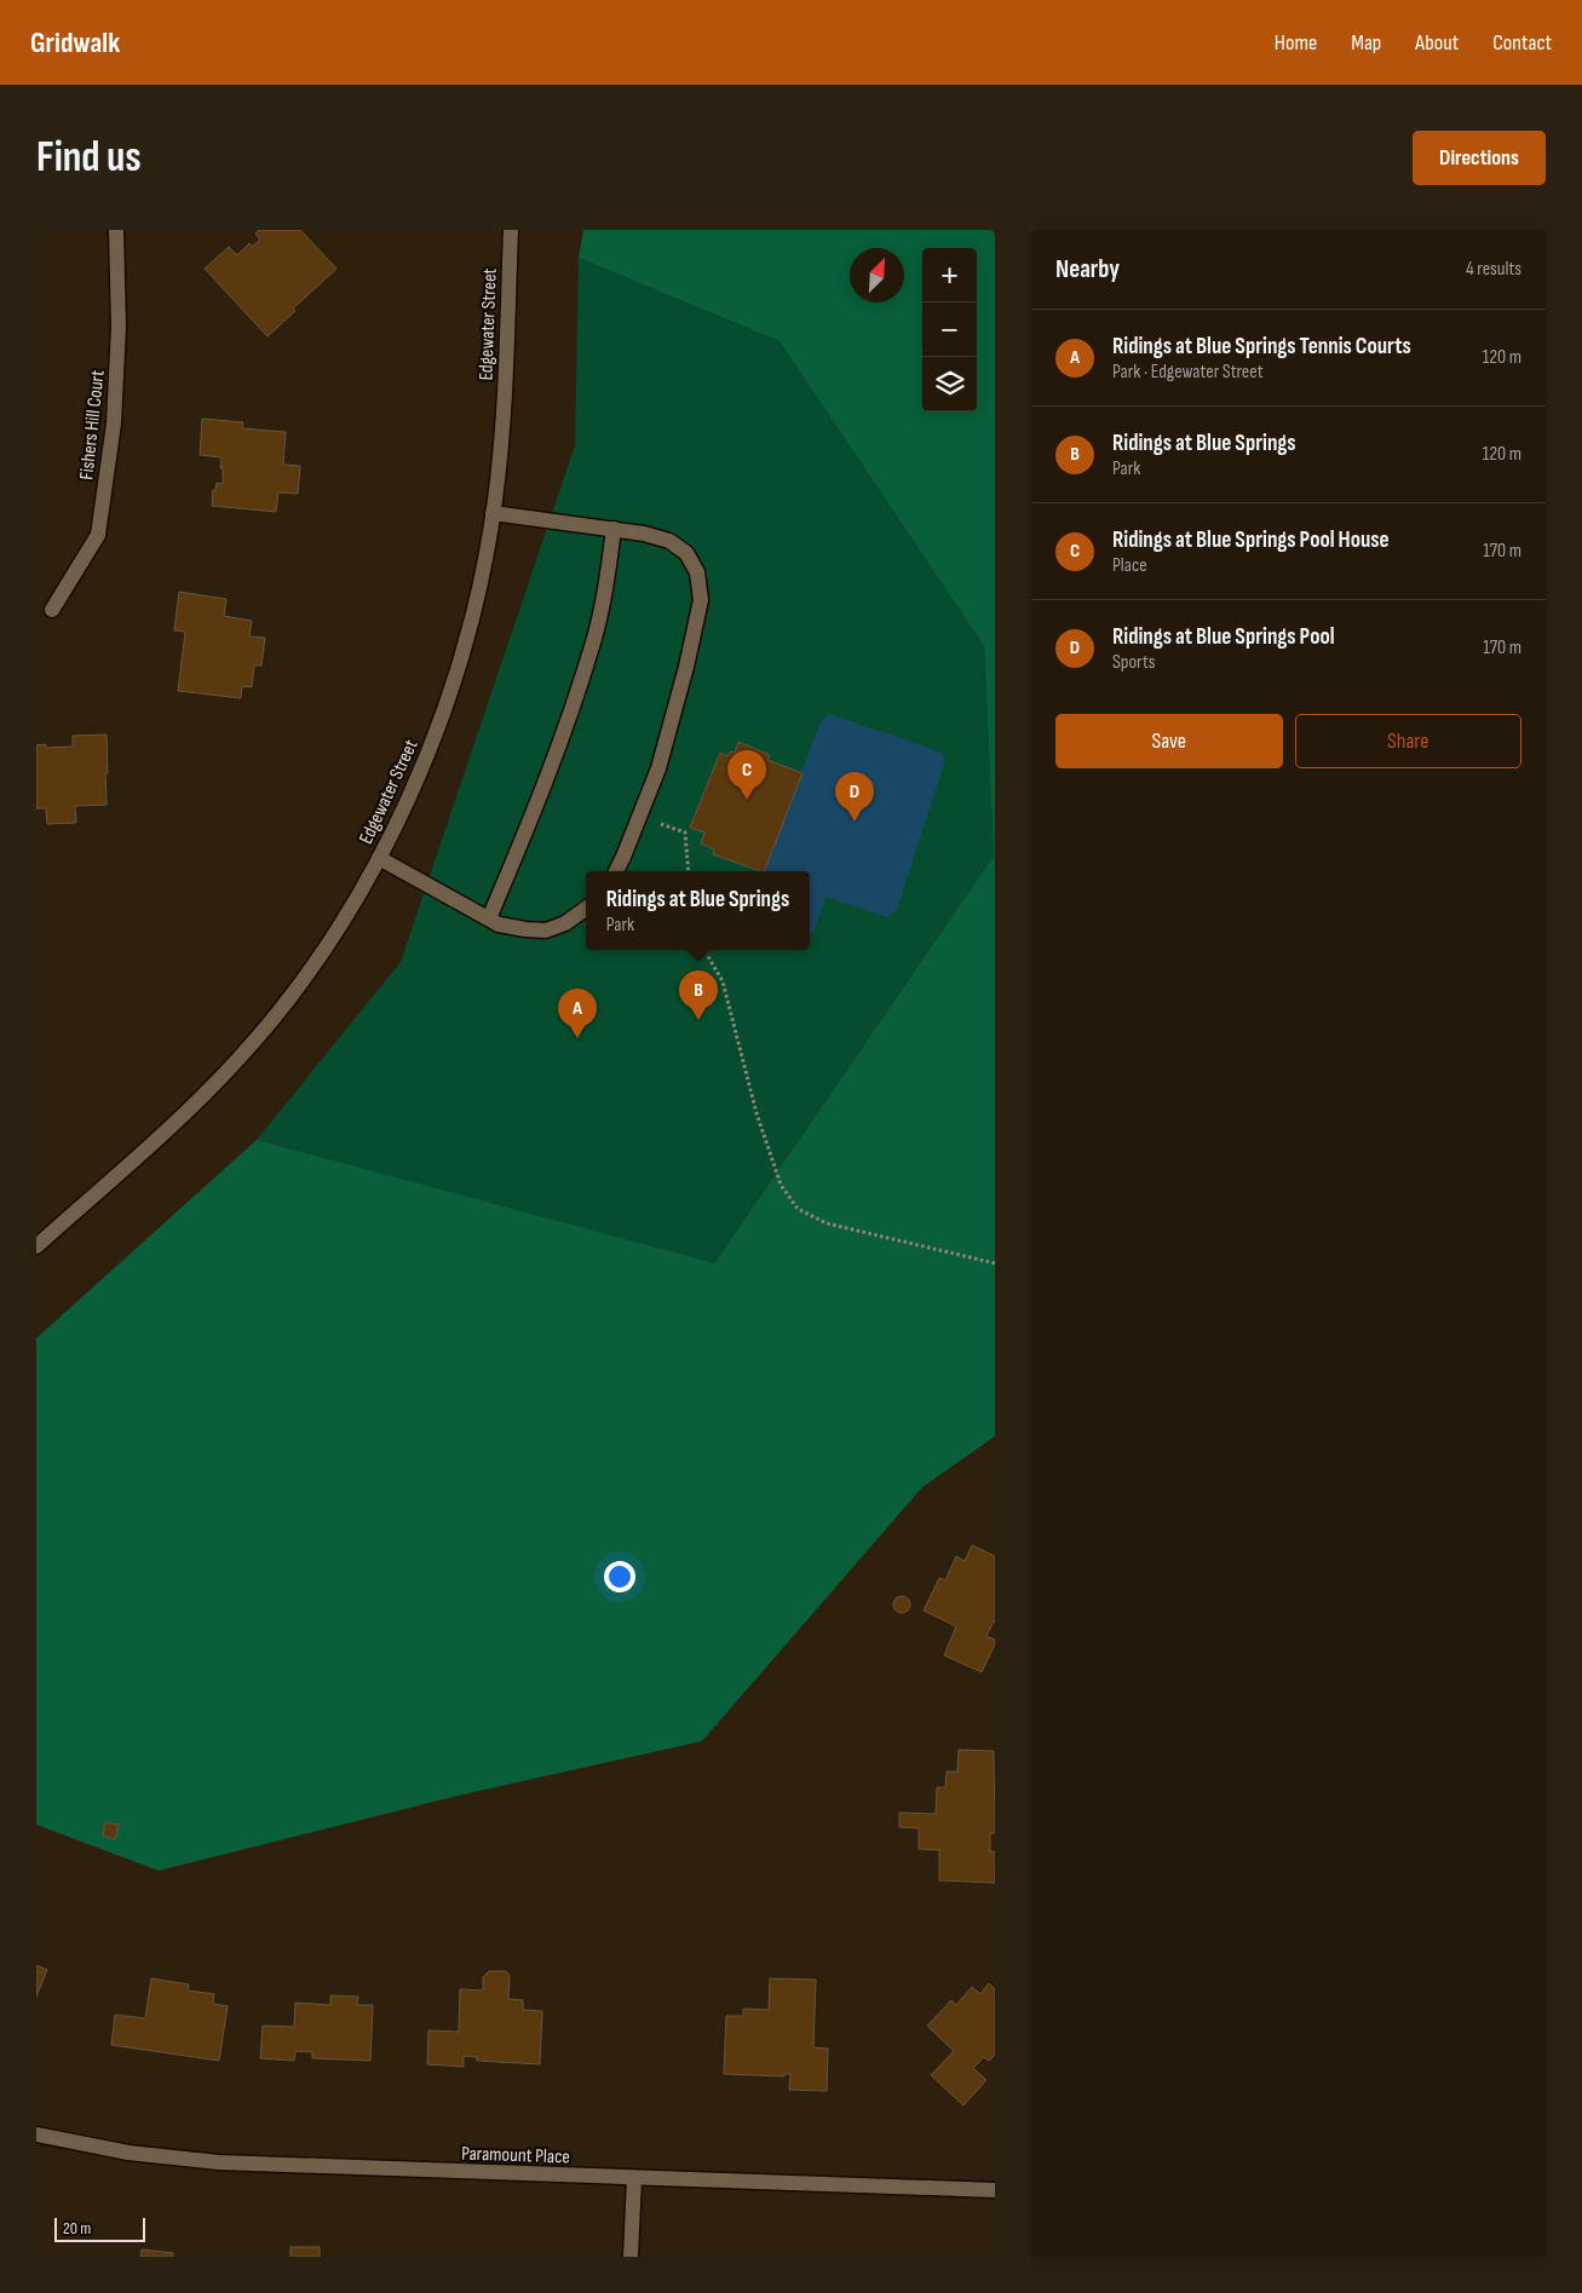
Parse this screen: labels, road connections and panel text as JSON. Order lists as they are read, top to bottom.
{
  "streets": {
    "street": ["Edgewater Street", "Fishers Hill Court", "Paramount Place"]
  },
  "scale_bar": "20 m",
  "north": "top right",
  "page": {
    "header": "Gridwalk",
    "nav": [
      "Home",
      "Map",
      "About",
      "Contact"
    ],
    "buttons": [
      "Directions",
      ["Save", "Share"]
    ],
    "title": "Find us",
    "heading": ["Nearby", "4 results"],
    "map_buttons": ["+", "−"],
    "list": [
      {
        "mark": "A",
        "name": "Ridings at Blue Springs Tennis Courts",
        "note": "Park · Edgewater Street",
        "value": "120 m"
      },
      {
        "mark": "B",
        "name": "Ridings at Blue Springs",
        "note": "Park",
        "value": "120 m"
      },
      {
        "mark": "C",
        "name": "Ridings at Blue Springs Pool House",
        "note": "Place",
        "value": "170 m"
      },
      {
        "mark": "D",
        "name": "Ridings at Blue Springs Pool",
        "note": "Sports",
        "value": "170 m"
      }
    ],
    "pins": [
      "C",
      "D",
      "B",
      "A"
    ],
    "popup": ["Ridings at Blue Springs", "Park"],
    "scale": "20 m"
  }
}
